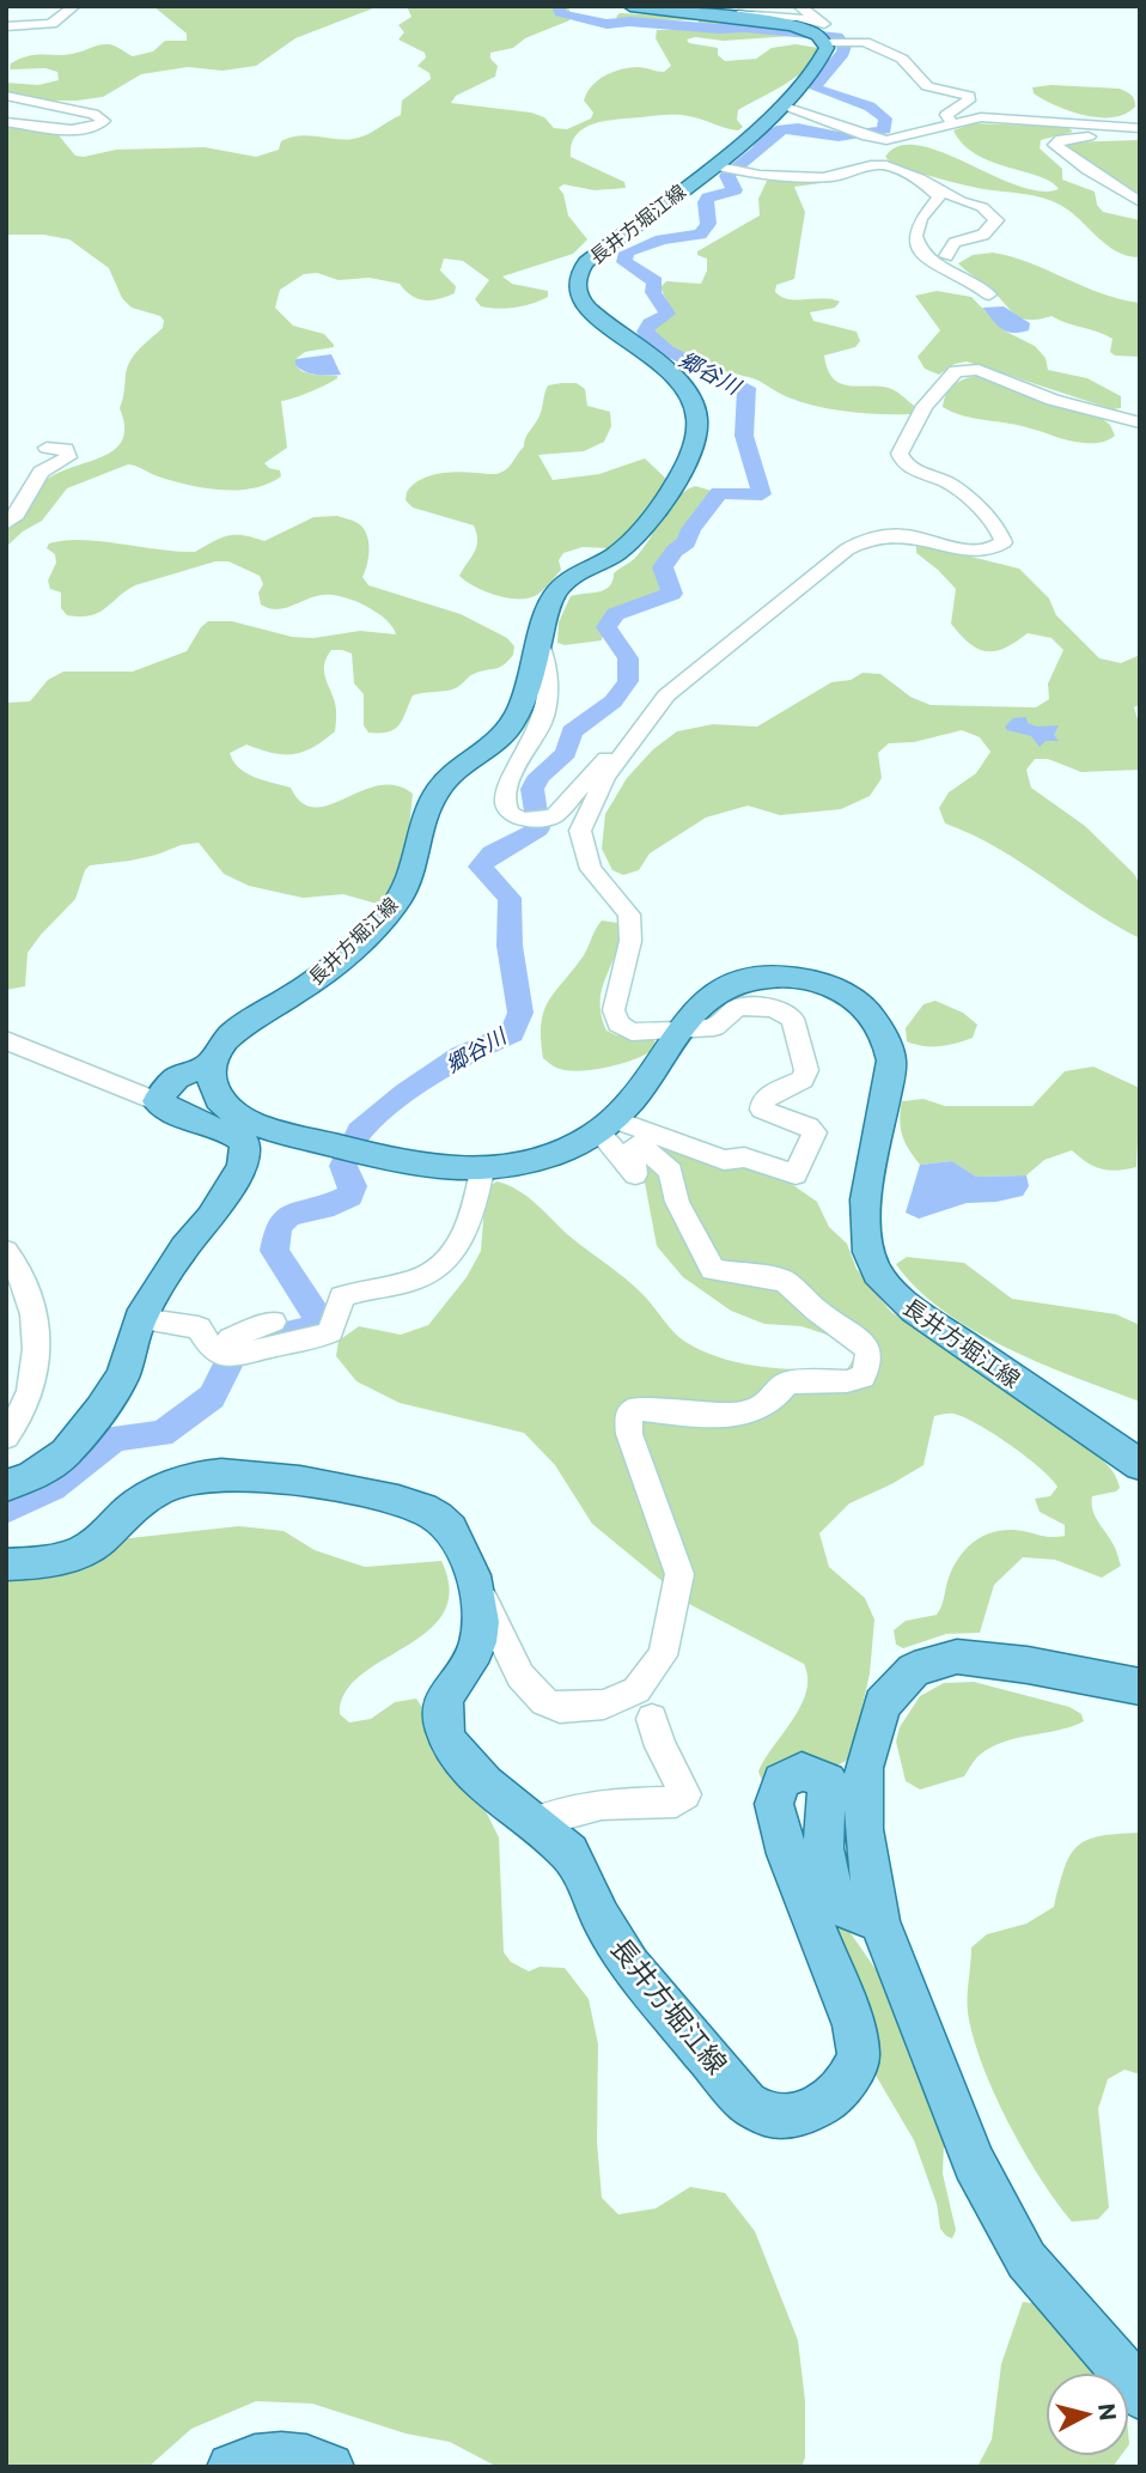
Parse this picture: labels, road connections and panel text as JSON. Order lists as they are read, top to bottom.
{
  "streets": {
    "main road": ["長井方堀江線"]
  },
  "water": ["郷谷川"],
  "north": "right"
}
